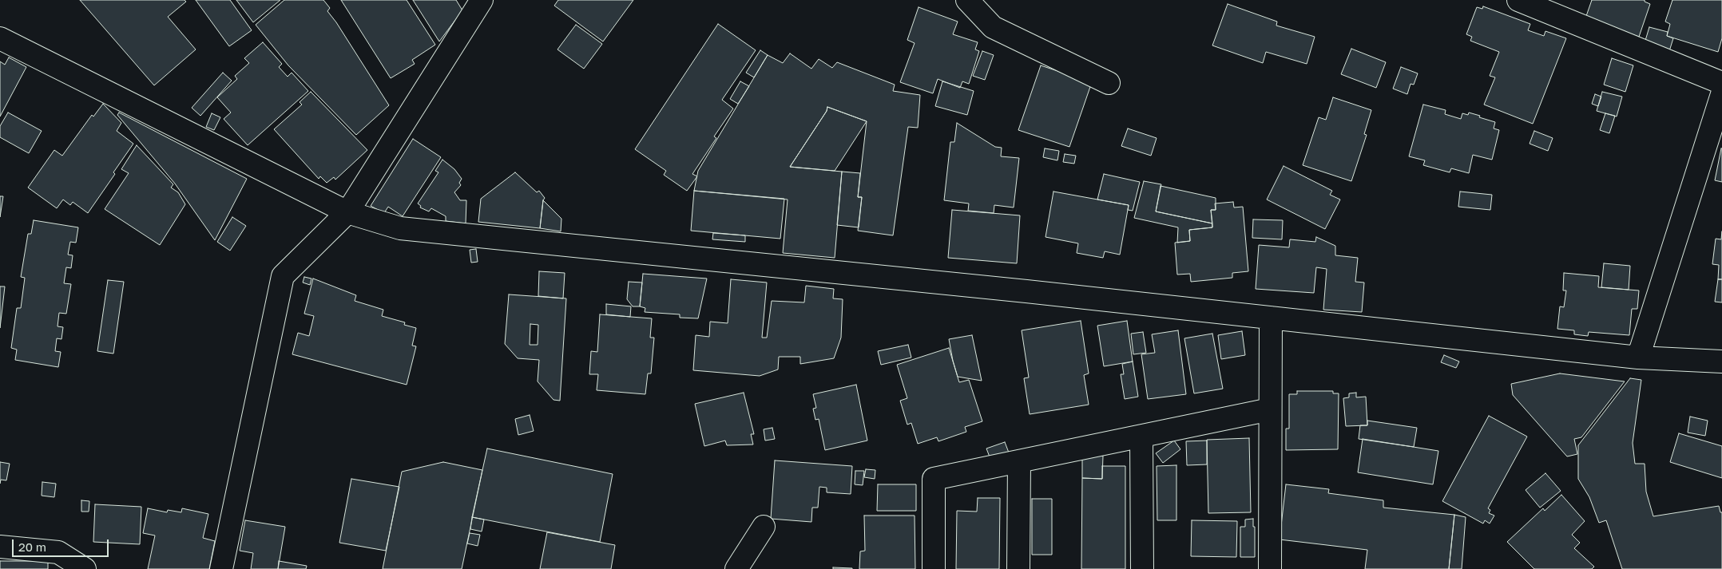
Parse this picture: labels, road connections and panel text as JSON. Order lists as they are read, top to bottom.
{
  "scale_bar": "20 m"
}
